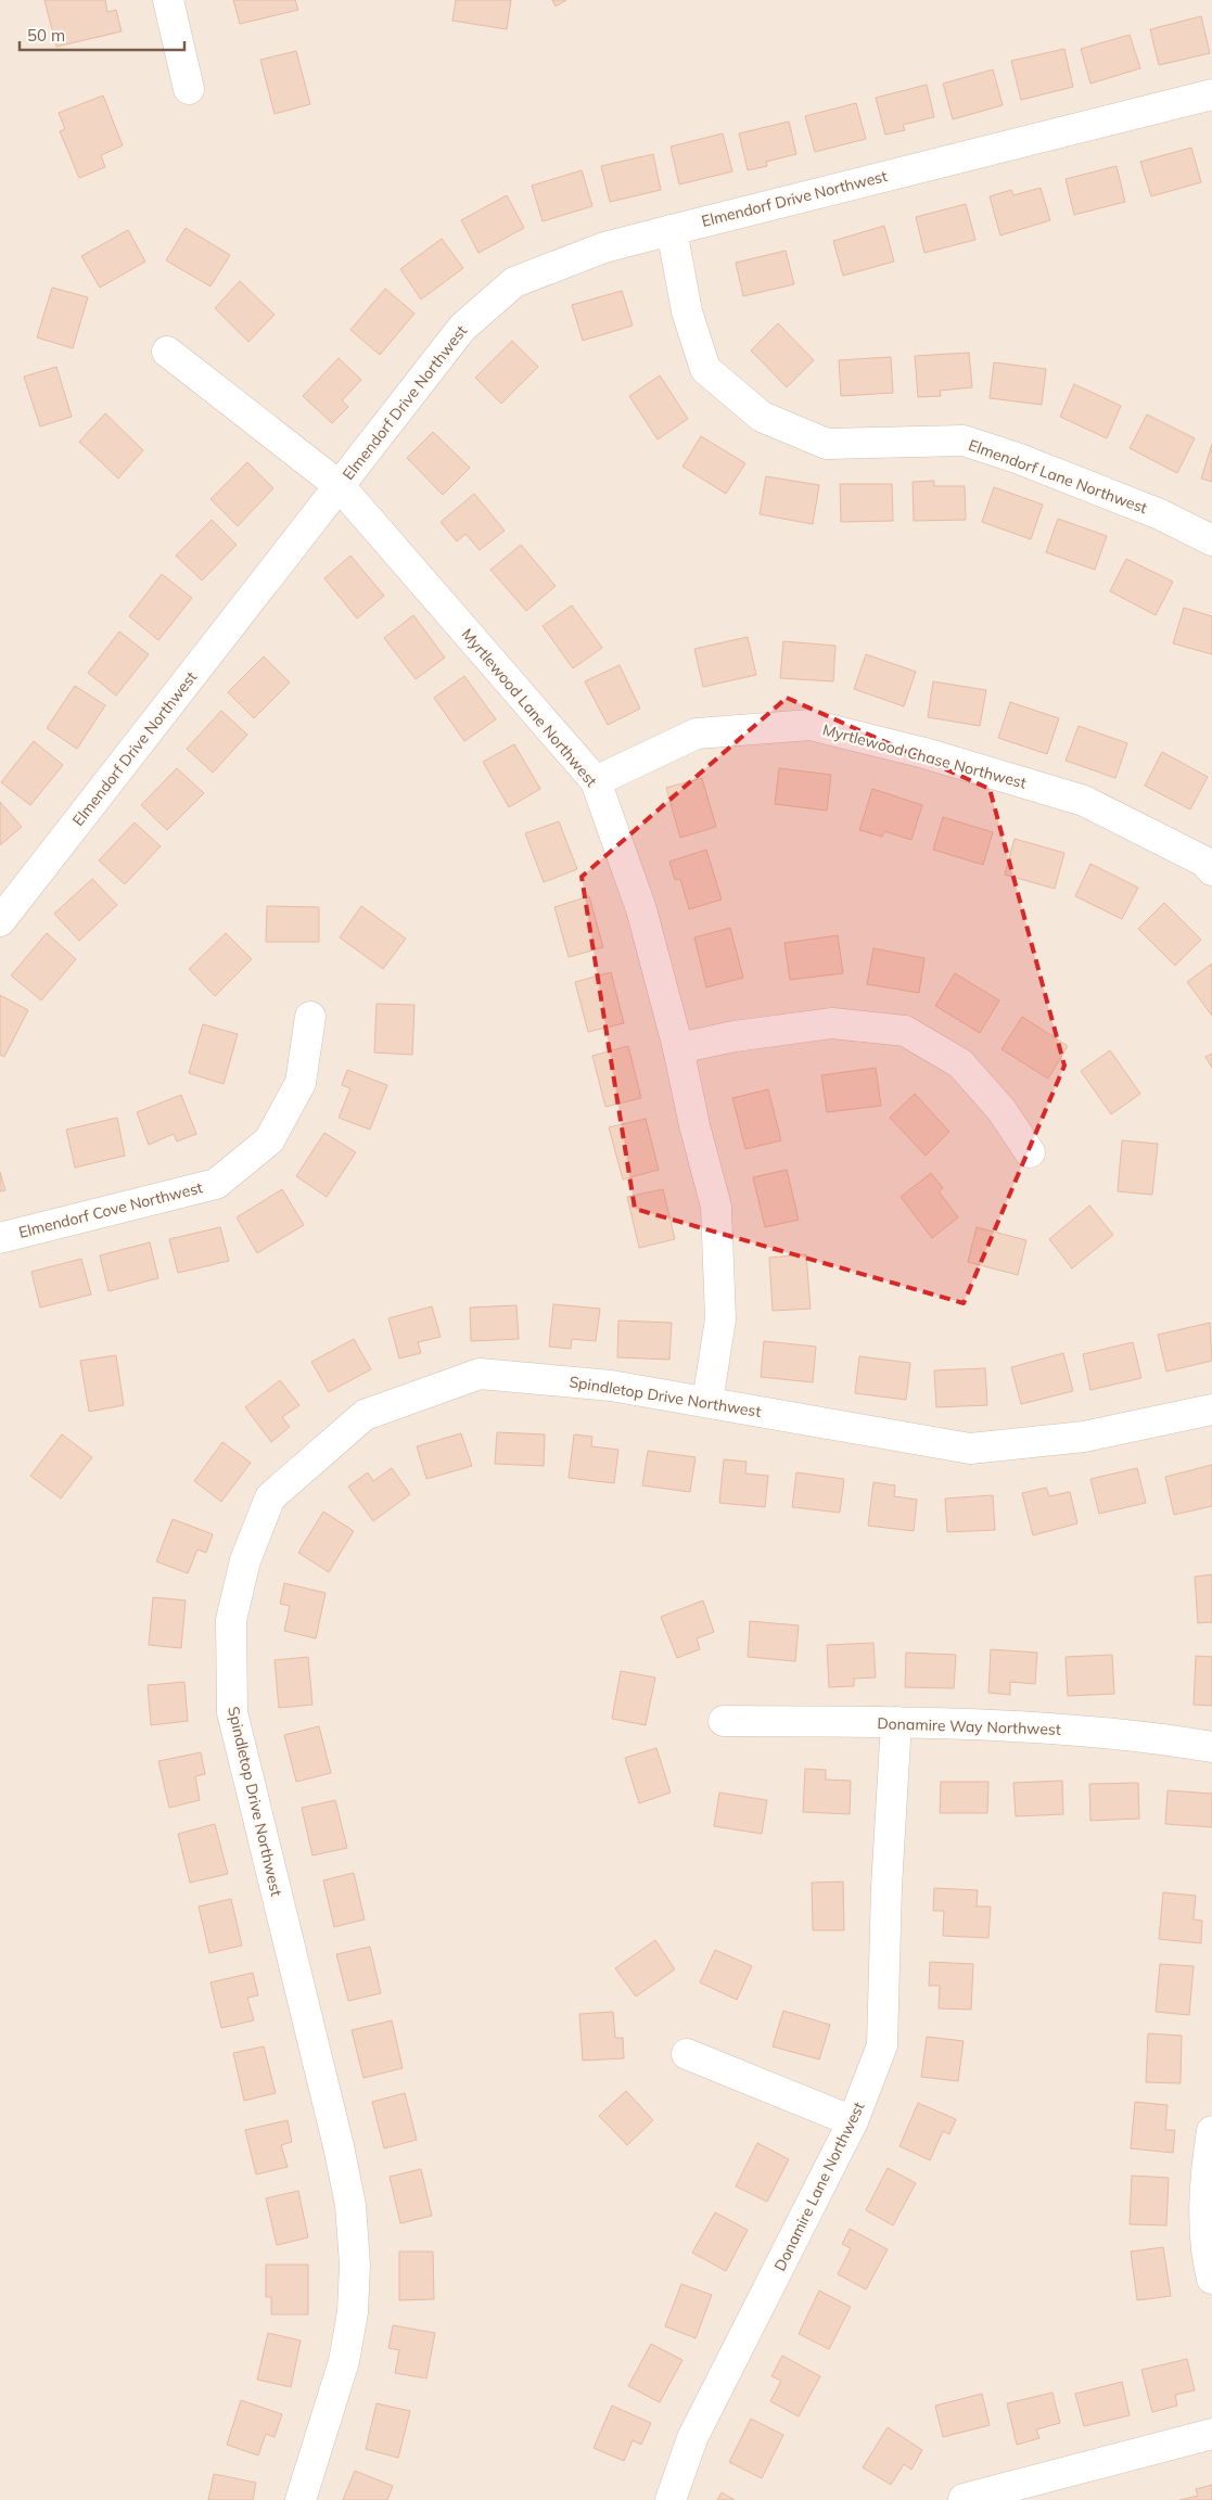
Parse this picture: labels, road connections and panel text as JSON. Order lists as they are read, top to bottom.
{
  "streets": {
    "street": [
      "Elmendorf Drive Northwest",
      "Elmendorf Lane Northwest",
      "Myrtlewood Lane Northwest",
      "Myrtlewood Chase Northwest",
      "Elmendorf Cove Northwest",
      "Spindletop Drive Northwest",
      "Donamire Way Northwest",
      "Donamire Lane Northwest"
    ]
  },
  "crossings": [
    ["Elmendorf Drive Northwest", "Elmendorf Lane Northwest"],
    ["Elmendorf Drive Northwest", "Myrtlewood Lane Northwest"],
    ["Myrtlewood Lane Northwest", "Myrtlewood Chase Northwest"],
    ["Myrtlewood Lane Northwest", "Spindletop Drive Northwest"],
    ["Donamire Way Northwest", "Donamire Lane Northwest"]
  ],
  "scale_bar": "50 m"
}
